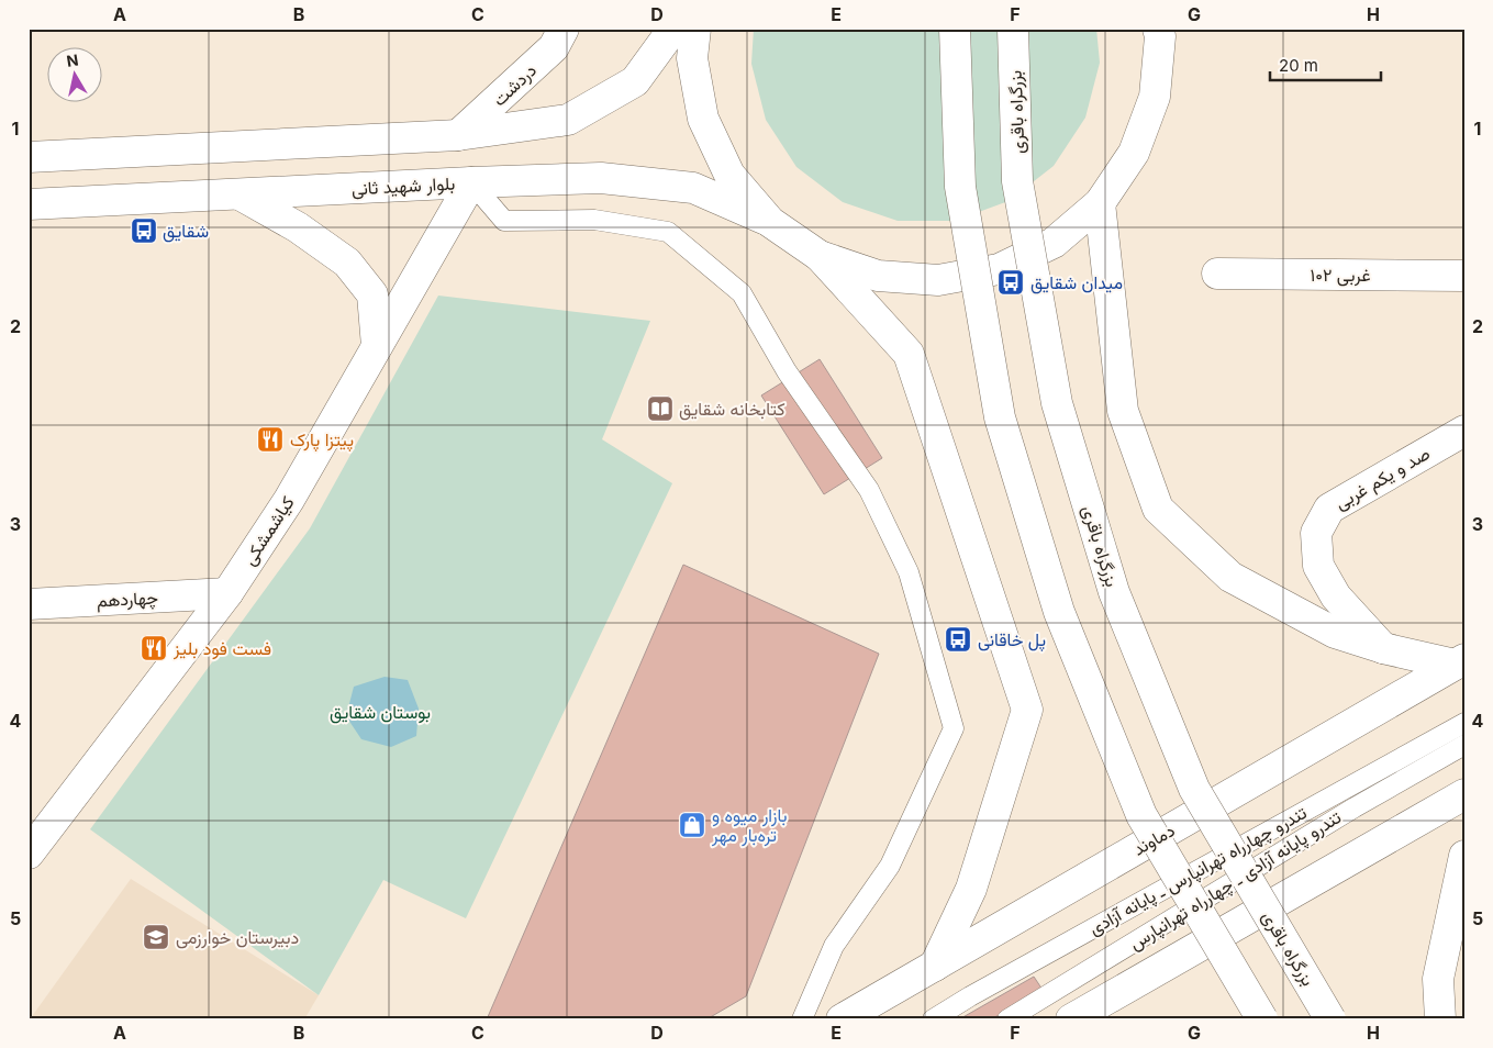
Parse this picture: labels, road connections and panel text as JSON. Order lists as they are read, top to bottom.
{
  "streets": {
    "main road": [
      "دردشت",
      "بزرگراه باقری",
      "بلوار شهید ثانی",
      "۱۰۲ غربی",
      "صد و یکم غربی",
      "کیاشمشکی",
      "چهاردهم",
      "دماوند"
    ],
    "lane": ["تندرو چهارراه تهرانپارس ـ پایانه آزادی", "تندرو پایانه آزادی ـ چهارراه تهرانپارس"]
  },
  "crossings": [
    ["بلوار شهید ثانی", "کیاشمشکی"],
    ["کیاشمشکی", "چهاردهم"]
  ],
  "parks": ["بوستان شقایق"],
  "places": {
    "bus stop": ["شقایق", "میدان شقایق", "پل خاقانی"],
    "library": ["کتابخانه شقایق"],
    "restaurant": ["پیتزا پارک", "فست فود بلیز"],
    "shop": ["بازار میوه و تره‌بار مهر"],
    "school or university": ["دبیرستان خوارزمی"]
  },
  "scale_bar": "20 m",
  "north": "top",
  "grid": {
    "columns": [
      "A",
      "B",
      "C",
      "D",
      "E",
      "F",
      "G",
      "H"
    ],
    "rows": [
      "1",
      "2",
      "3",
      "4",
      "5"
    ]
  }
}
